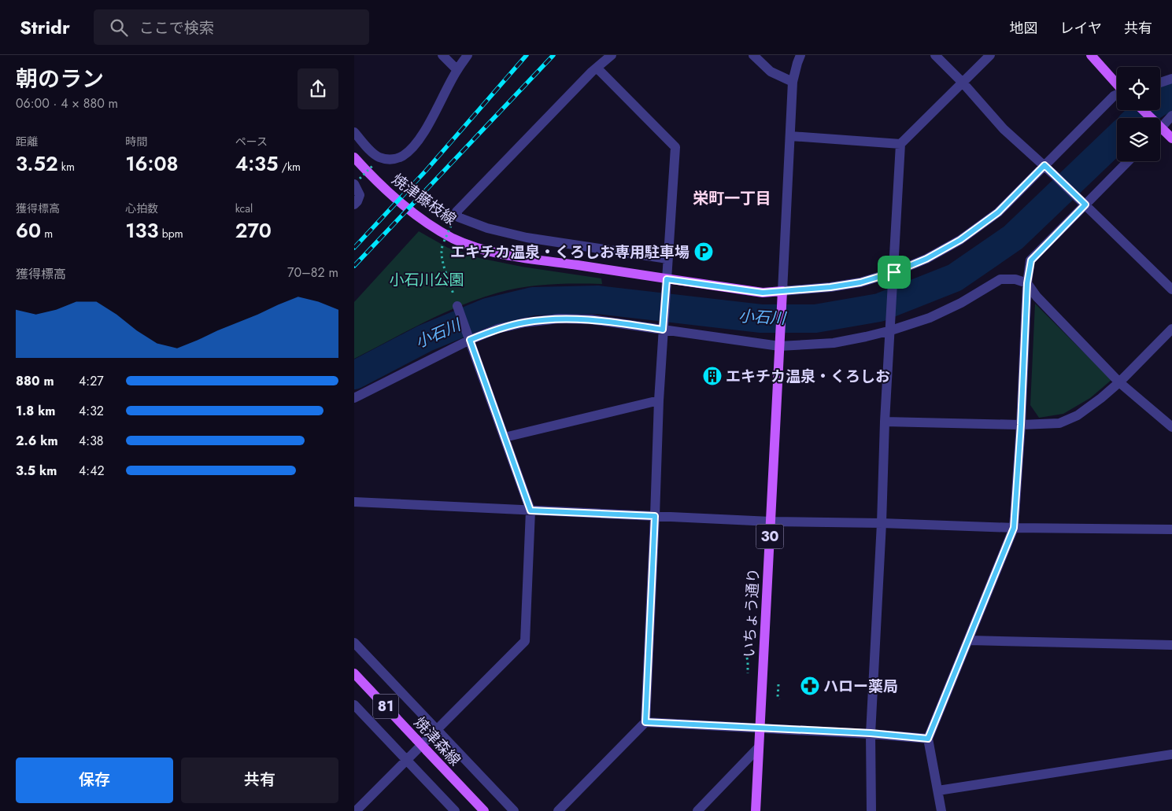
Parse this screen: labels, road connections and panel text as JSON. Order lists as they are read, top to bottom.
{
  "streets": {
    "main road": [
      "焼津藤枝線",
      "30",
      "いちょう通り",
      "81",
      "焼津森線"
    ]
  },
  "crossings": [
    ["焼津藤枝線", "30"],
    ["30", "いちょう通り"]
  ],
  "districts": ["栄町一丁目"],
  "water": ["小石川"],
  "parks": ["小石川公園"],
  "places": {
    "parking": ["エキチカ温泉・くろしお専用駐車場"],
    "building": ["エキチカ温泉・くろしお"],
    "pharmacy": ["ハロー薬局"]
  },
  "page": {
    "header": "Stridr",
    "search": "ここで検索",
    "nav": ["地図", "レイヤ", "共有"],
    "heading": ["朝のラン", "06:00 · 4 × 880 m"],
    "stats": [
      ["距離", "3.52 km"],
      ["時間", "16:08"],
      ["ペース", "4:35 /km"],
      ["獲得標高", "60 m"],
      ["心拍数", "133 bpm"],
      ["kcal", "270"]
    ],
    "chart": ["獲得標高", "70–82 m"],
    "list": [
      {
        "name": "880 m",
        "note": "4:27"
      },
      {
        "name": "1.8 km",
        "note": "4:32"
      },
      {
        "name": "2.6 km",
        "note": "4:38"
      },
      {
        "name": "3.5 km",
        "note": "4:42"
      }
    ],
    "buttons": ["保存", "共有"]
  }
}
